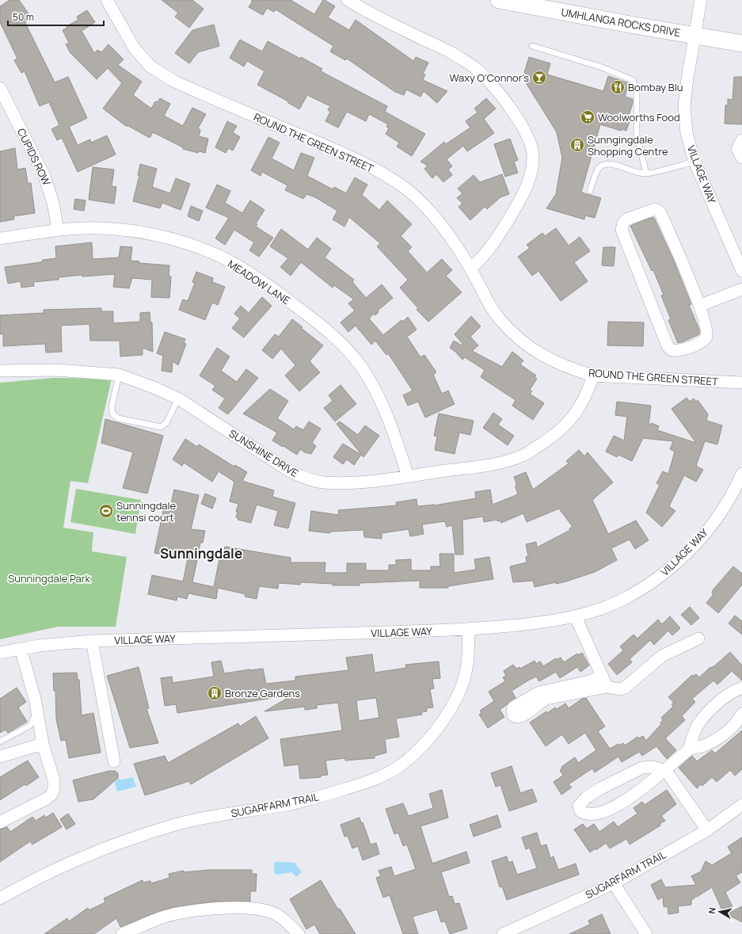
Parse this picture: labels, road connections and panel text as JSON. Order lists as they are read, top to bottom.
{
  "streets": {
    "main road": ["UMHLANGA ROCKS DRIVE"],
    "street": [
      "ROUND THE GREEN STREET",
      "CUPIDS ROW",
      "VILLAGE WAY",
      "MEADOW LANE",
      "SUNSHINE DRIVE",
      "SUGARFARM TRAIL"
    ]
  },
  "crossings": [
    ["UMHLANGA ROCKS DRIVE", "VILLAGE WAY"],
    ["ROUND THE GREEN STREET", "SUNSHINE DRIVE"],
    ["CUPIDS ROW", "MEADOW LANE"],
    ["VILLAGE WAY", "SUGARFARM TRAIL"],
    ["MEADOW LANE", "SUNSHINE DRIVE"]
  ],
  "districts": ["Sunningdale"],
  "parks": ["Sunningdale Park"],
  "places": {
    "bar": ["Waxy O'Connor's"],
    "restaurant": ["Bombay Blu"],
    "supermarket": ["Woolworths Food"],
    "building": ["Sunngingdale Shopping Centre", "Bronze Gardens"],
    "sports": ["Sunningdale tennsi court"]
  },
  "scale_bar": "50 m",
  "north": "left"
}
